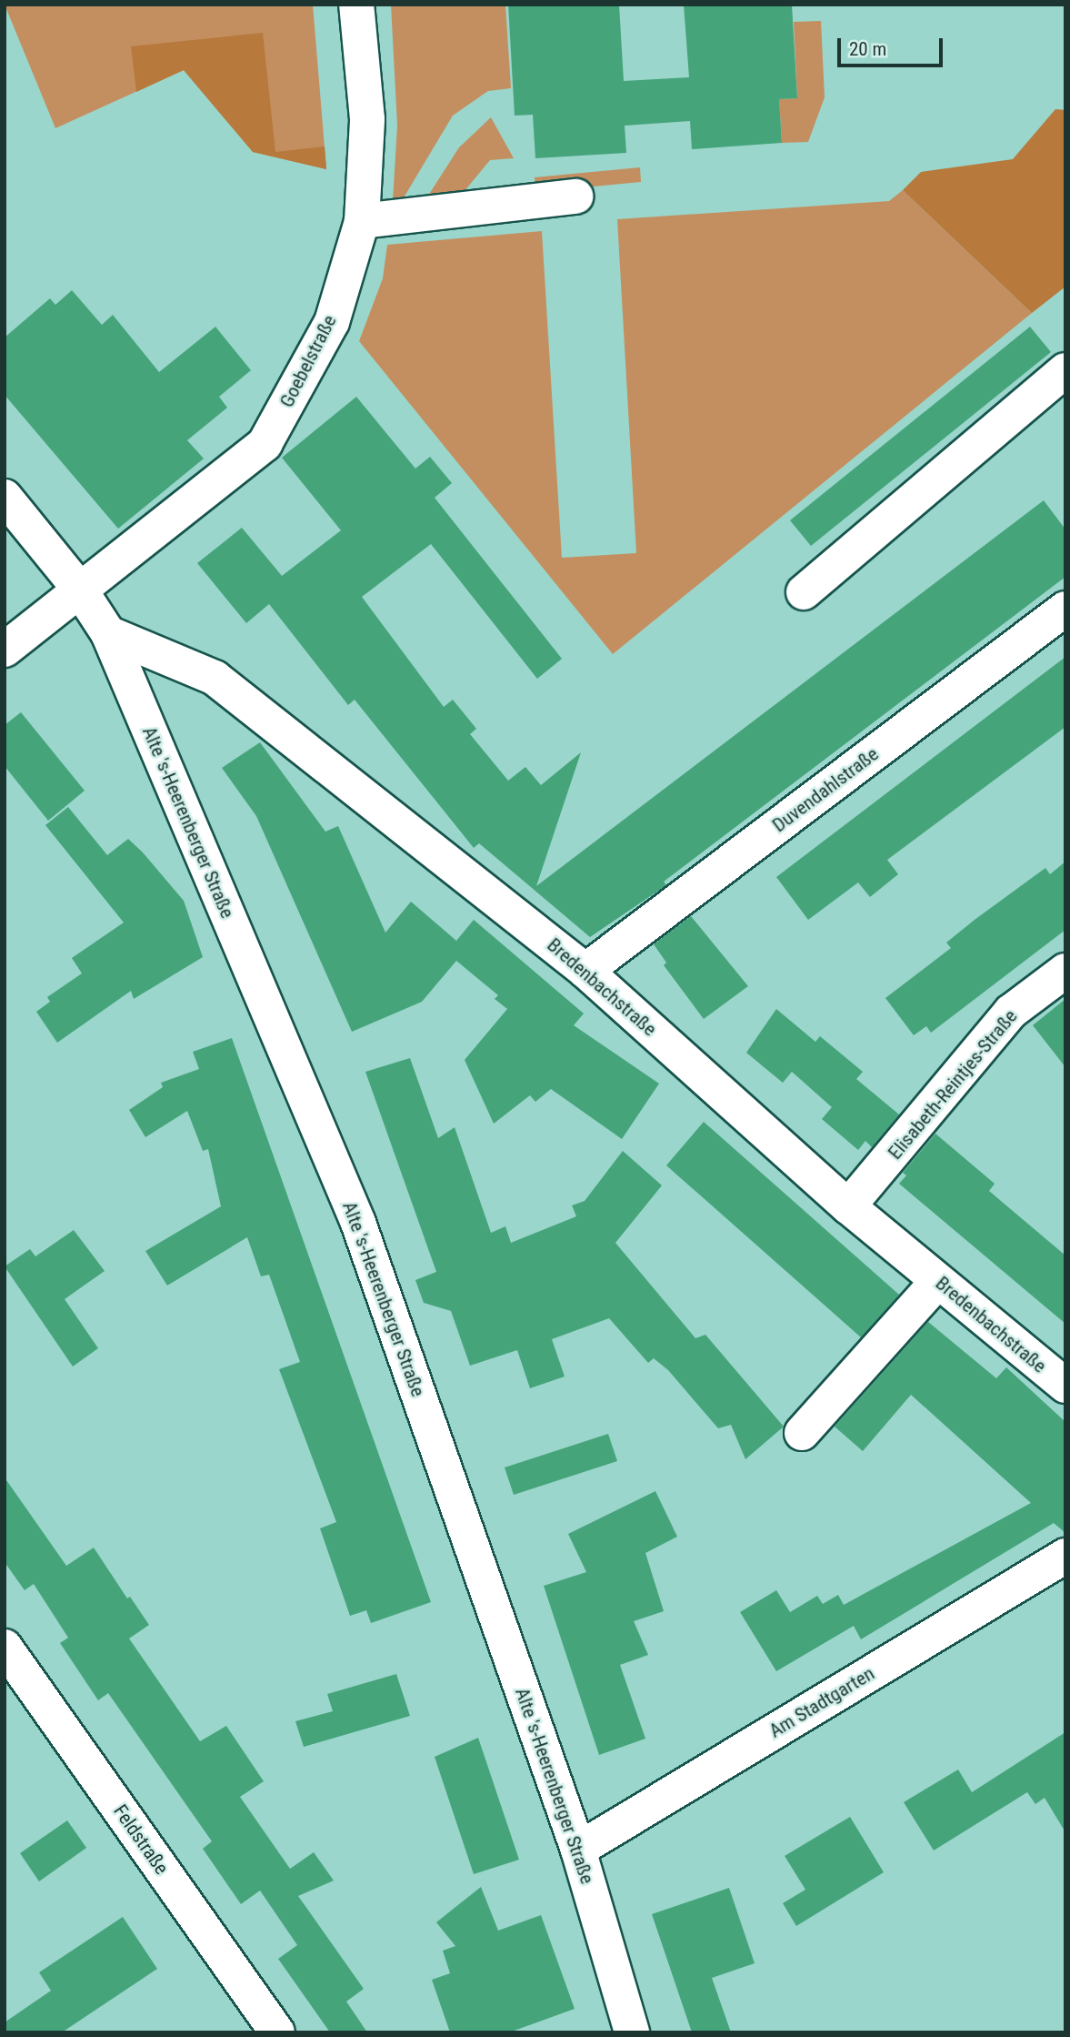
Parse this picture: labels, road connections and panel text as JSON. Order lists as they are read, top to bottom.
{
  "streets": {
    "street": [
      "Goebelstraße",
      "Duvendahlstraße",
      "Alte 's-Heerenberger Straße",
      "Bredenbachstraße",
      "Elisabeth-Reintjes-Straße",
      "Am Stadtgarten",
      "Feldstraße"
    ]
  },
  "crossings": [
    ["Goebelstraße", "Alte 's-Heerenberger Straße"],
    ["Duvendahlstraße", "Bredenbachstraße"],
    ["Alte 's-Heerenberger Straße", "Bredenbachstraße"],
    ["Alte 's-Heerenberger Straße", "Am Stadtgarten"],
    ["Bredenbachstraße", "Elisabeth-Reintjes-Straße"]
  ],
  "scale_bar": "20 m"
}
